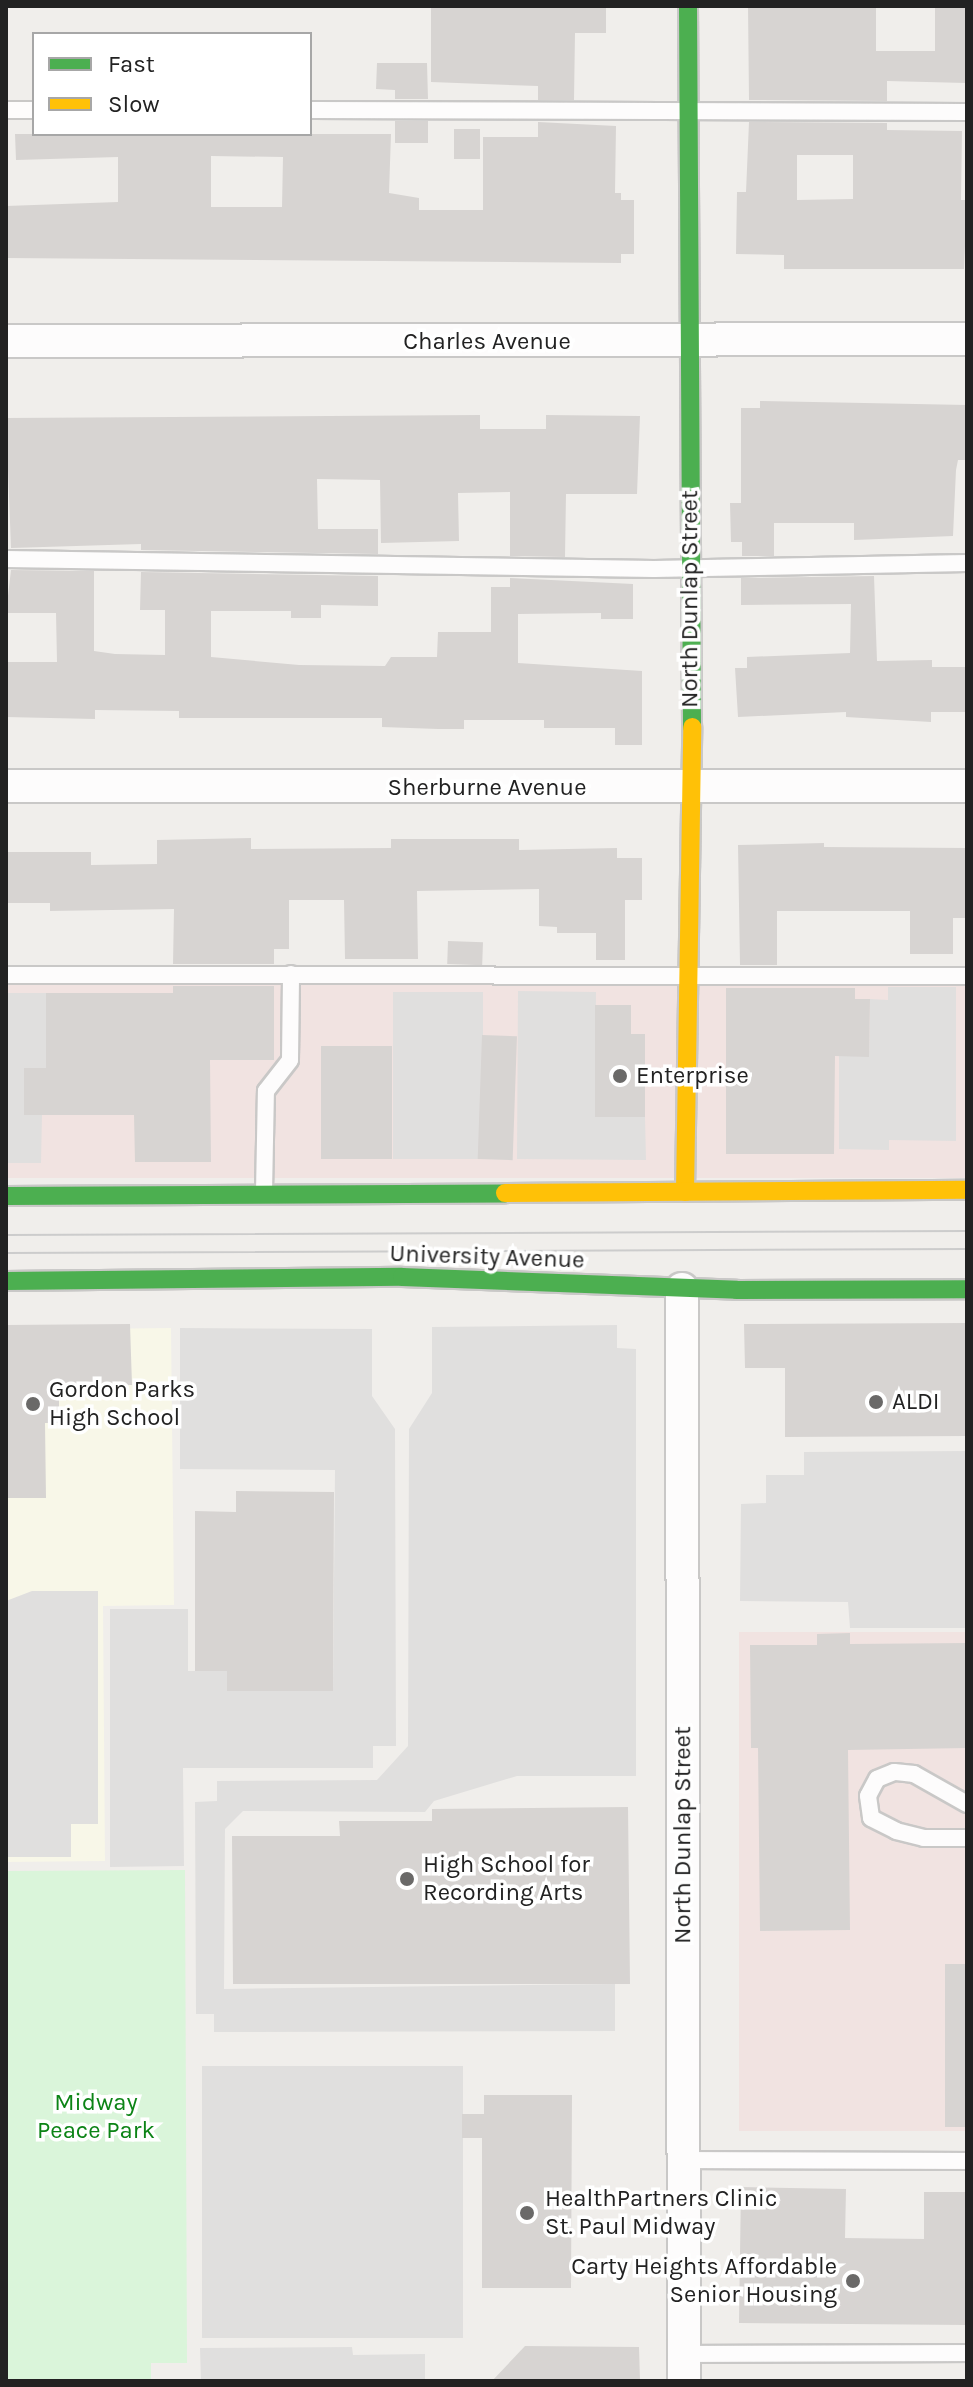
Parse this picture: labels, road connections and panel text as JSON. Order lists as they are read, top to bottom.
{
  "streets": {
    "main road": ["North Dunlap Street", "University Avenue"],
    "street": ["Charles Avenue", "Sherburne Avenue"]
  },
  "crossings": [
    ["Charles Avenue", "North Dunlap Street"],
    ["North Dunlap Street", "Sherburne Avenue"],
    ["North Dunlap Street", "University Avenue"]
  ],
  "parks": ["Midway Peace Park"],
  "places": [
    "Enterprise",
    "ALDI",
    "Gordon Parks High School",
    "High School for Recording Arts",
    "HealthPartners Clinic St. Paul Midway",
    "Carty Heights Affordable Senior Housing"
  ],
  "legend": ["Fast", "Slow"]
}
